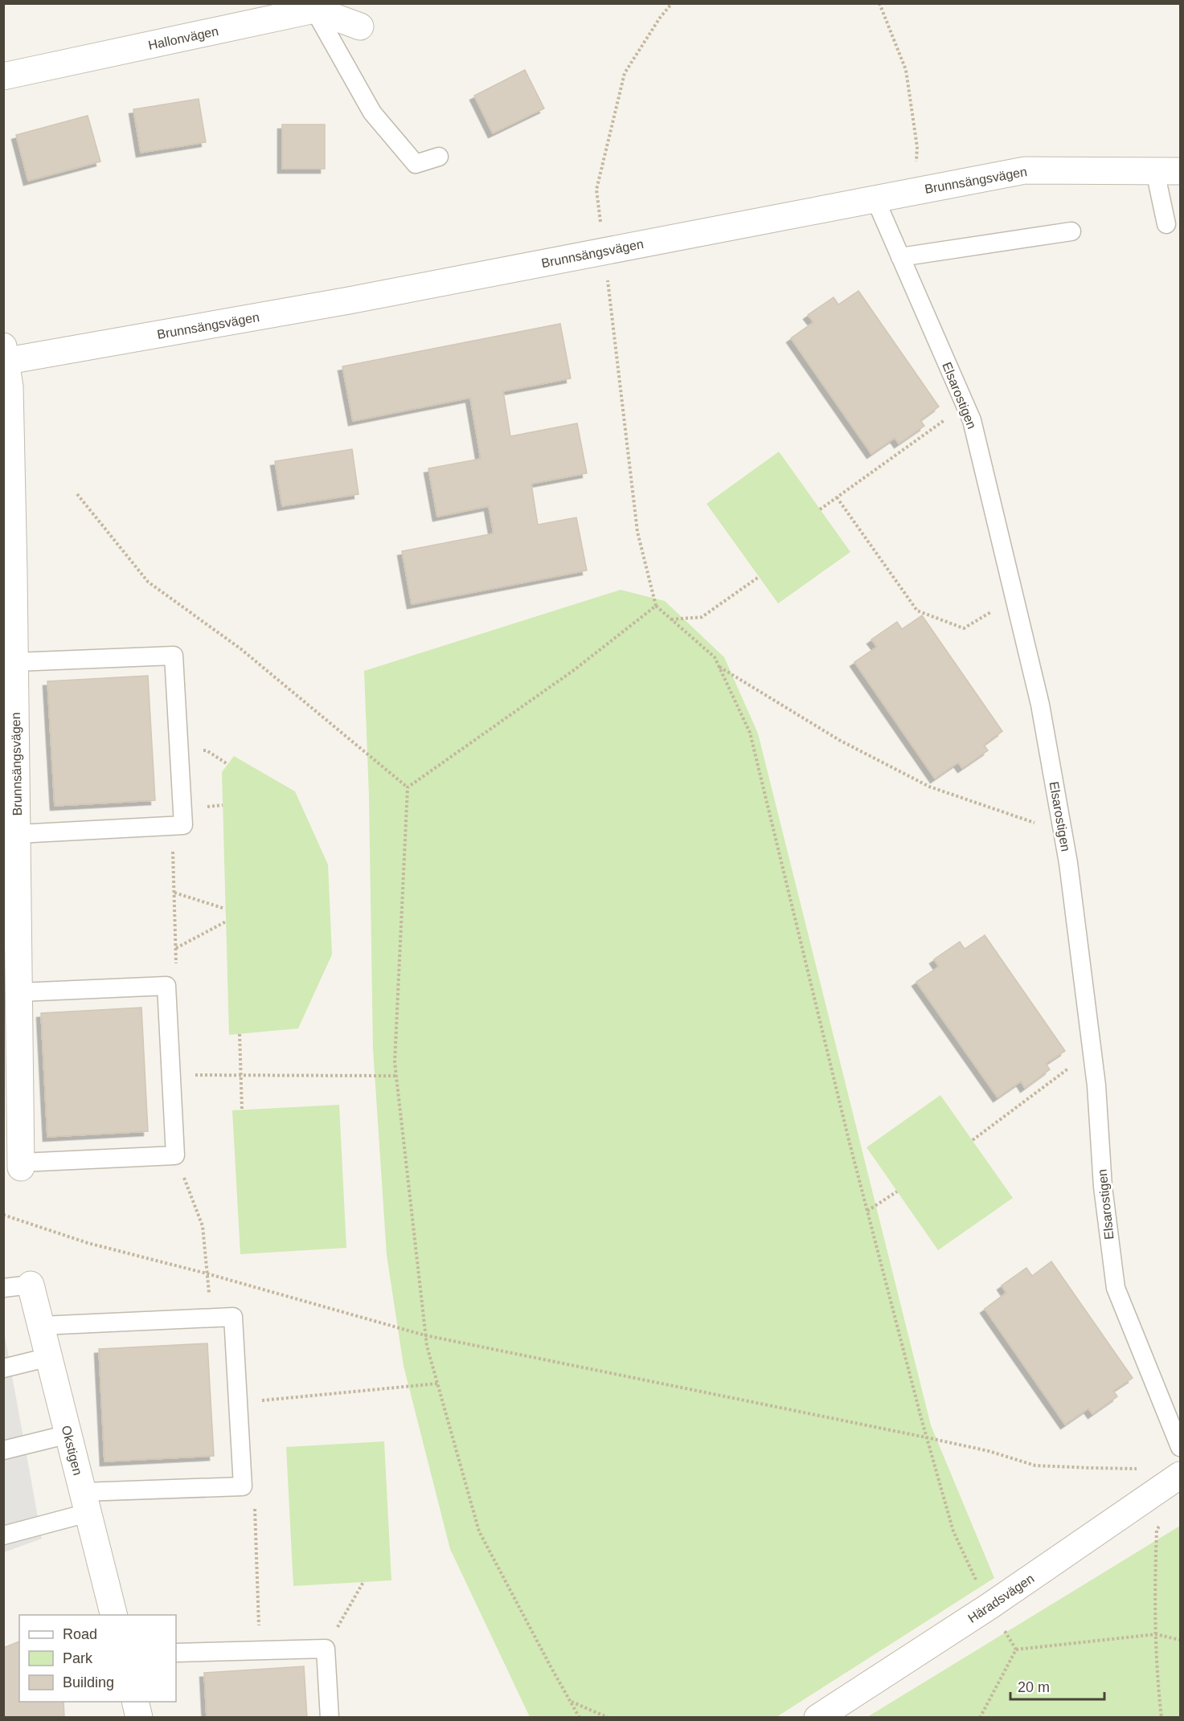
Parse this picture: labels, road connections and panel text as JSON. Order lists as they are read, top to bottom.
{
  "streets": {
    "street": [
      "Hallonvägen",
      "Brunnsängsvägen",
      "Okstigen",
      "Häradsvägen"
    ],
    "lane": ["Elsarostigen"]
  },
  "crossings": [
    ["Brunnsängsvägen", "Elsarostigen"]
  ],
  "legend": ["Road", "Park", "Building"],
  "scale_bar": "20 m"
}
